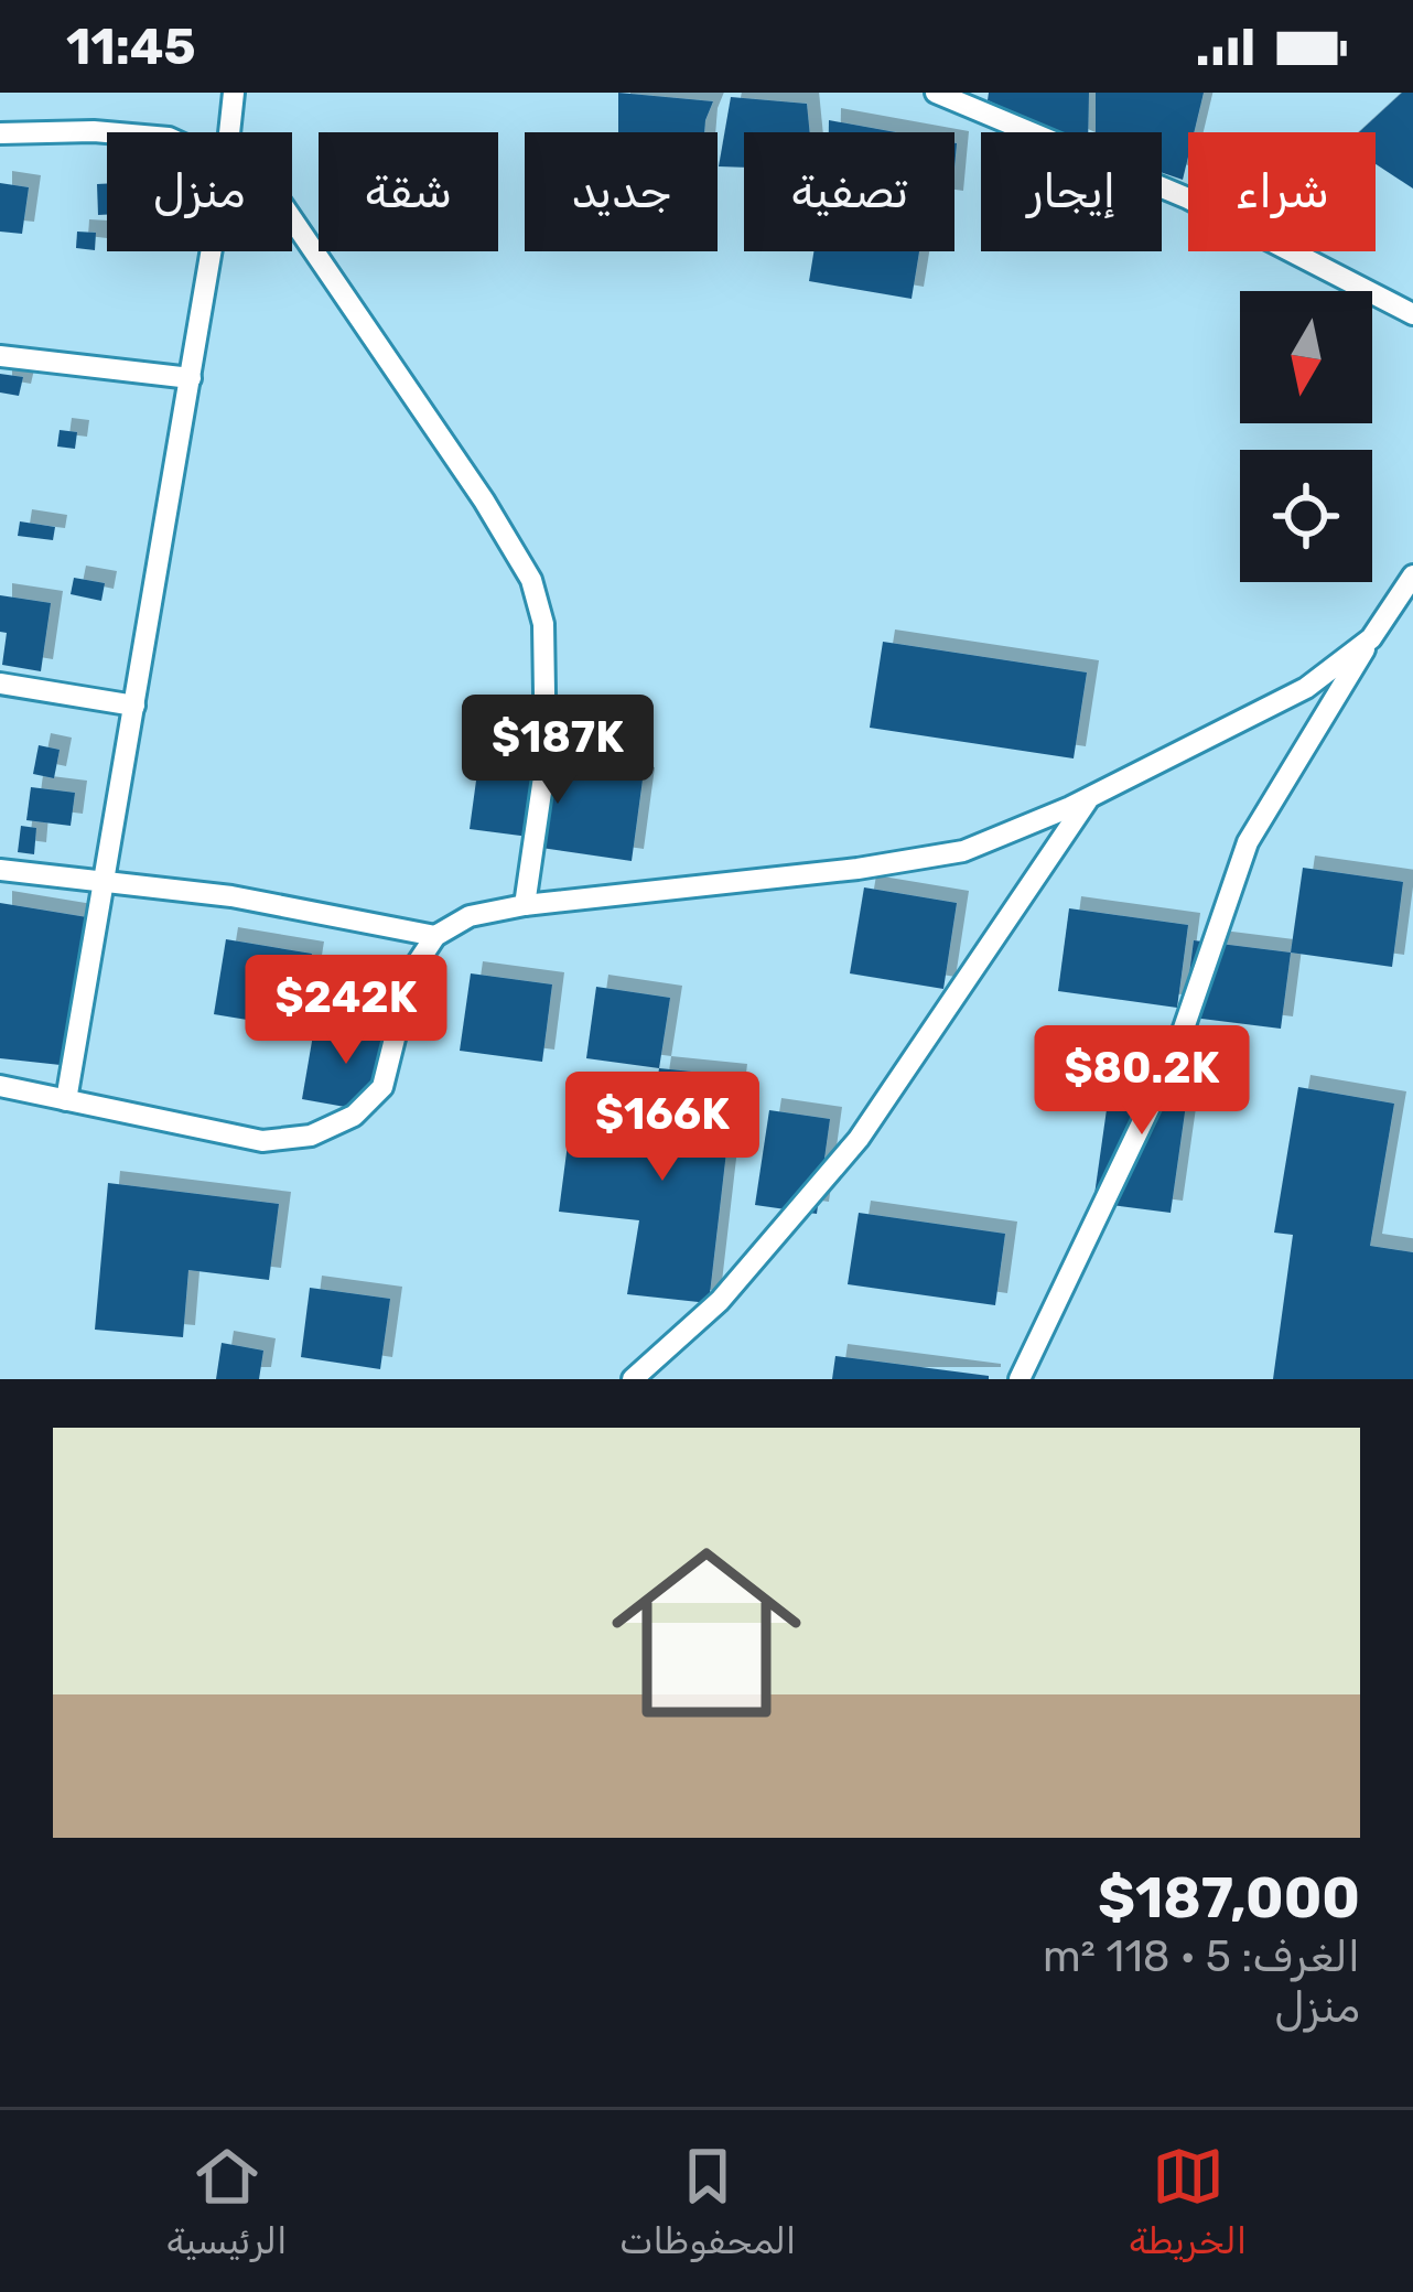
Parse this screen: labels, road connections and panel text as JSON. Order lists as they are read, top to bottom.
{
  "north": "bottom",
  "page": {
    "status": "11:45",
    "chip": [
      "شراء",
      "إيجار",
      "تصفية",
      "جديد",
      "شقة",
      "منزل"
    ],
    "price": [
      "$187K",
      "$242K",
      "$80.2K",
      "$166K"
    ],
    "list": [
      {
        "name": "$187,000",
        "note": "الغرف: 5 · 118 m² · منزل"
      }
    ],
    "tabs": ["الخريطة", "المحفوظات", "الرئيسية"]
  }
}
